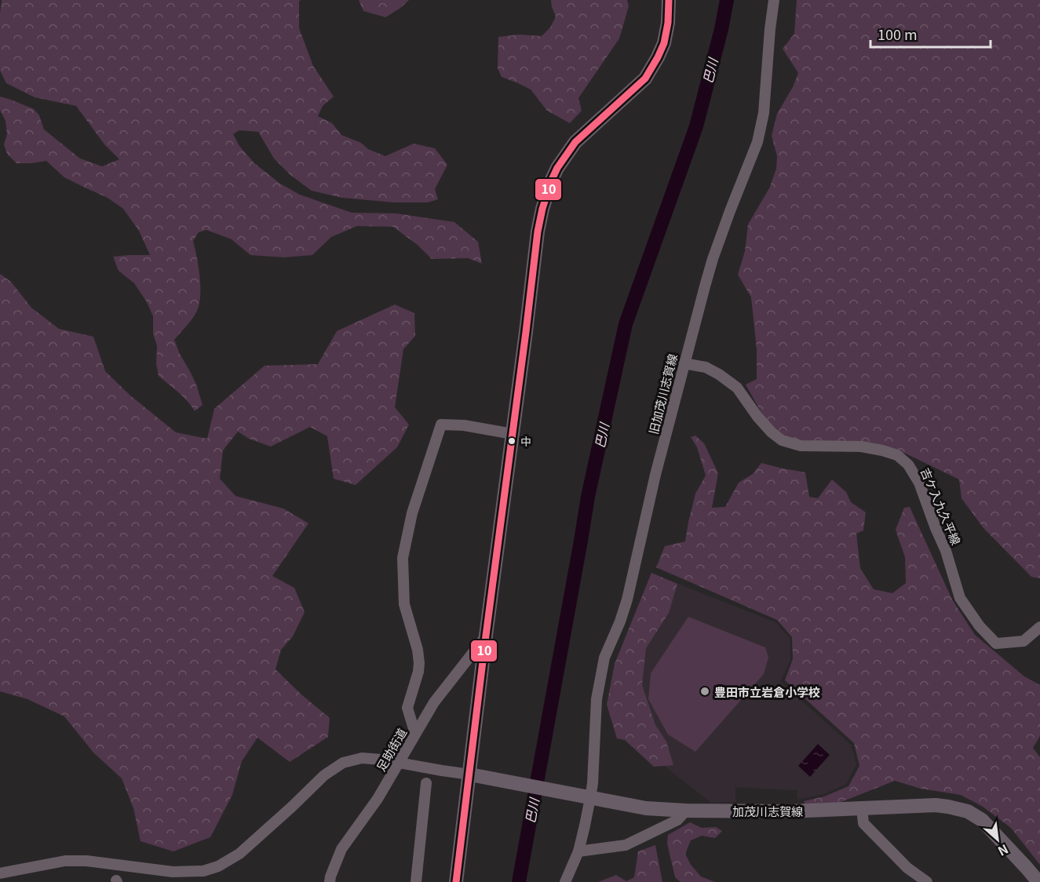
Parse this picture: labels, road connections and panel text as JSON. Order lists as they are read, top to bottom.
{
  "streets": {
    "main road": ["加茂川志賀線"],
    "street": ["旧加茂川志賀線", "吉ケ入九久平線", "足助街道"]
  },
  "crossings": [
    ["旧加茂川志賀線", "吉ケ入九久平線"],
    ["旧加茂川志賀線", "加茂川志賀線"]
  ],
  "water": ["巴川"],
  "places": ["中", "豊田市立岩倉小学校"],
  "lines": ["transit line 10"],
  "scale_bar": "100 m",
  "north": "bottom right"
}
